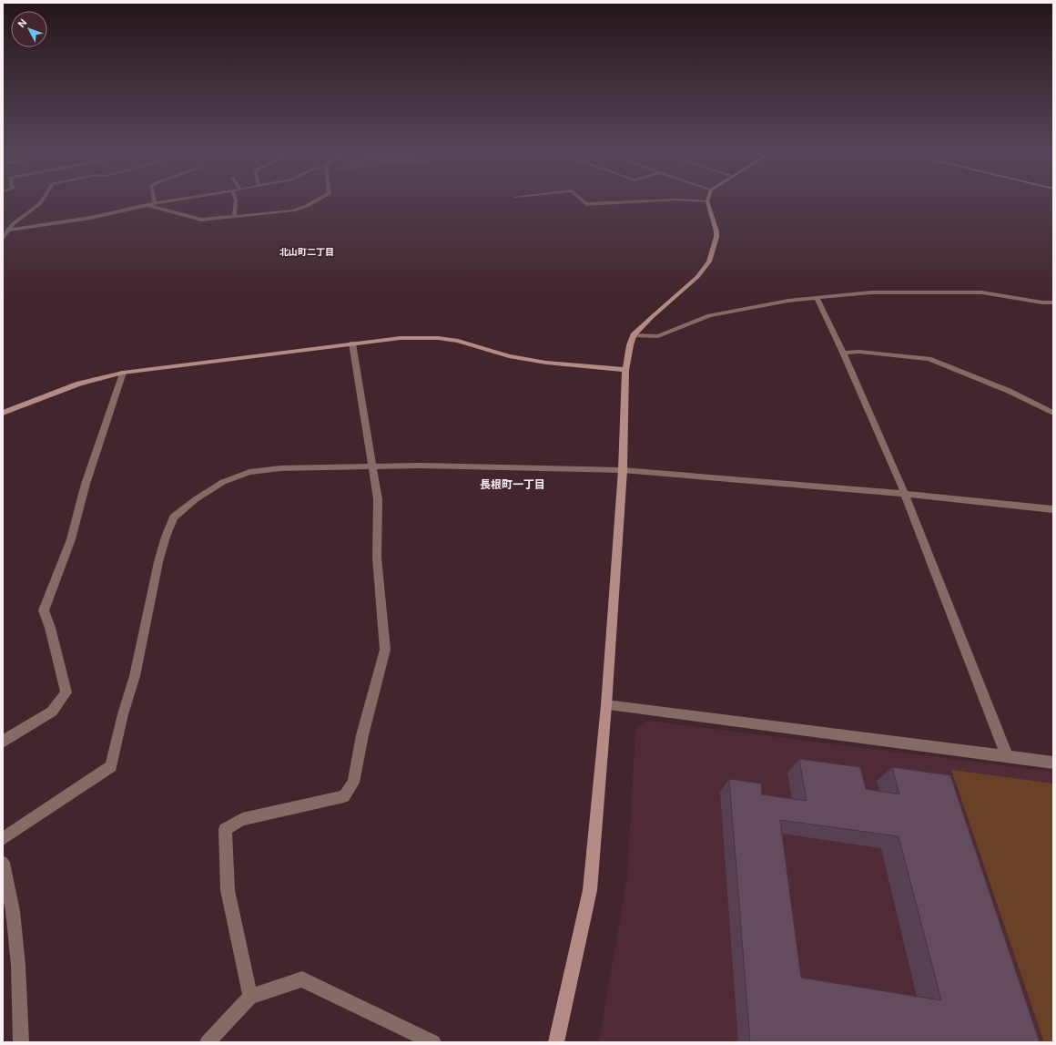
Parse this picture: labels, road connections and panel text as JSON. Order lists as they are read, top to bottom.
{
  "districts": ["北山町二丁目", "長根町一丁目"],
  "north": "top left"
}
